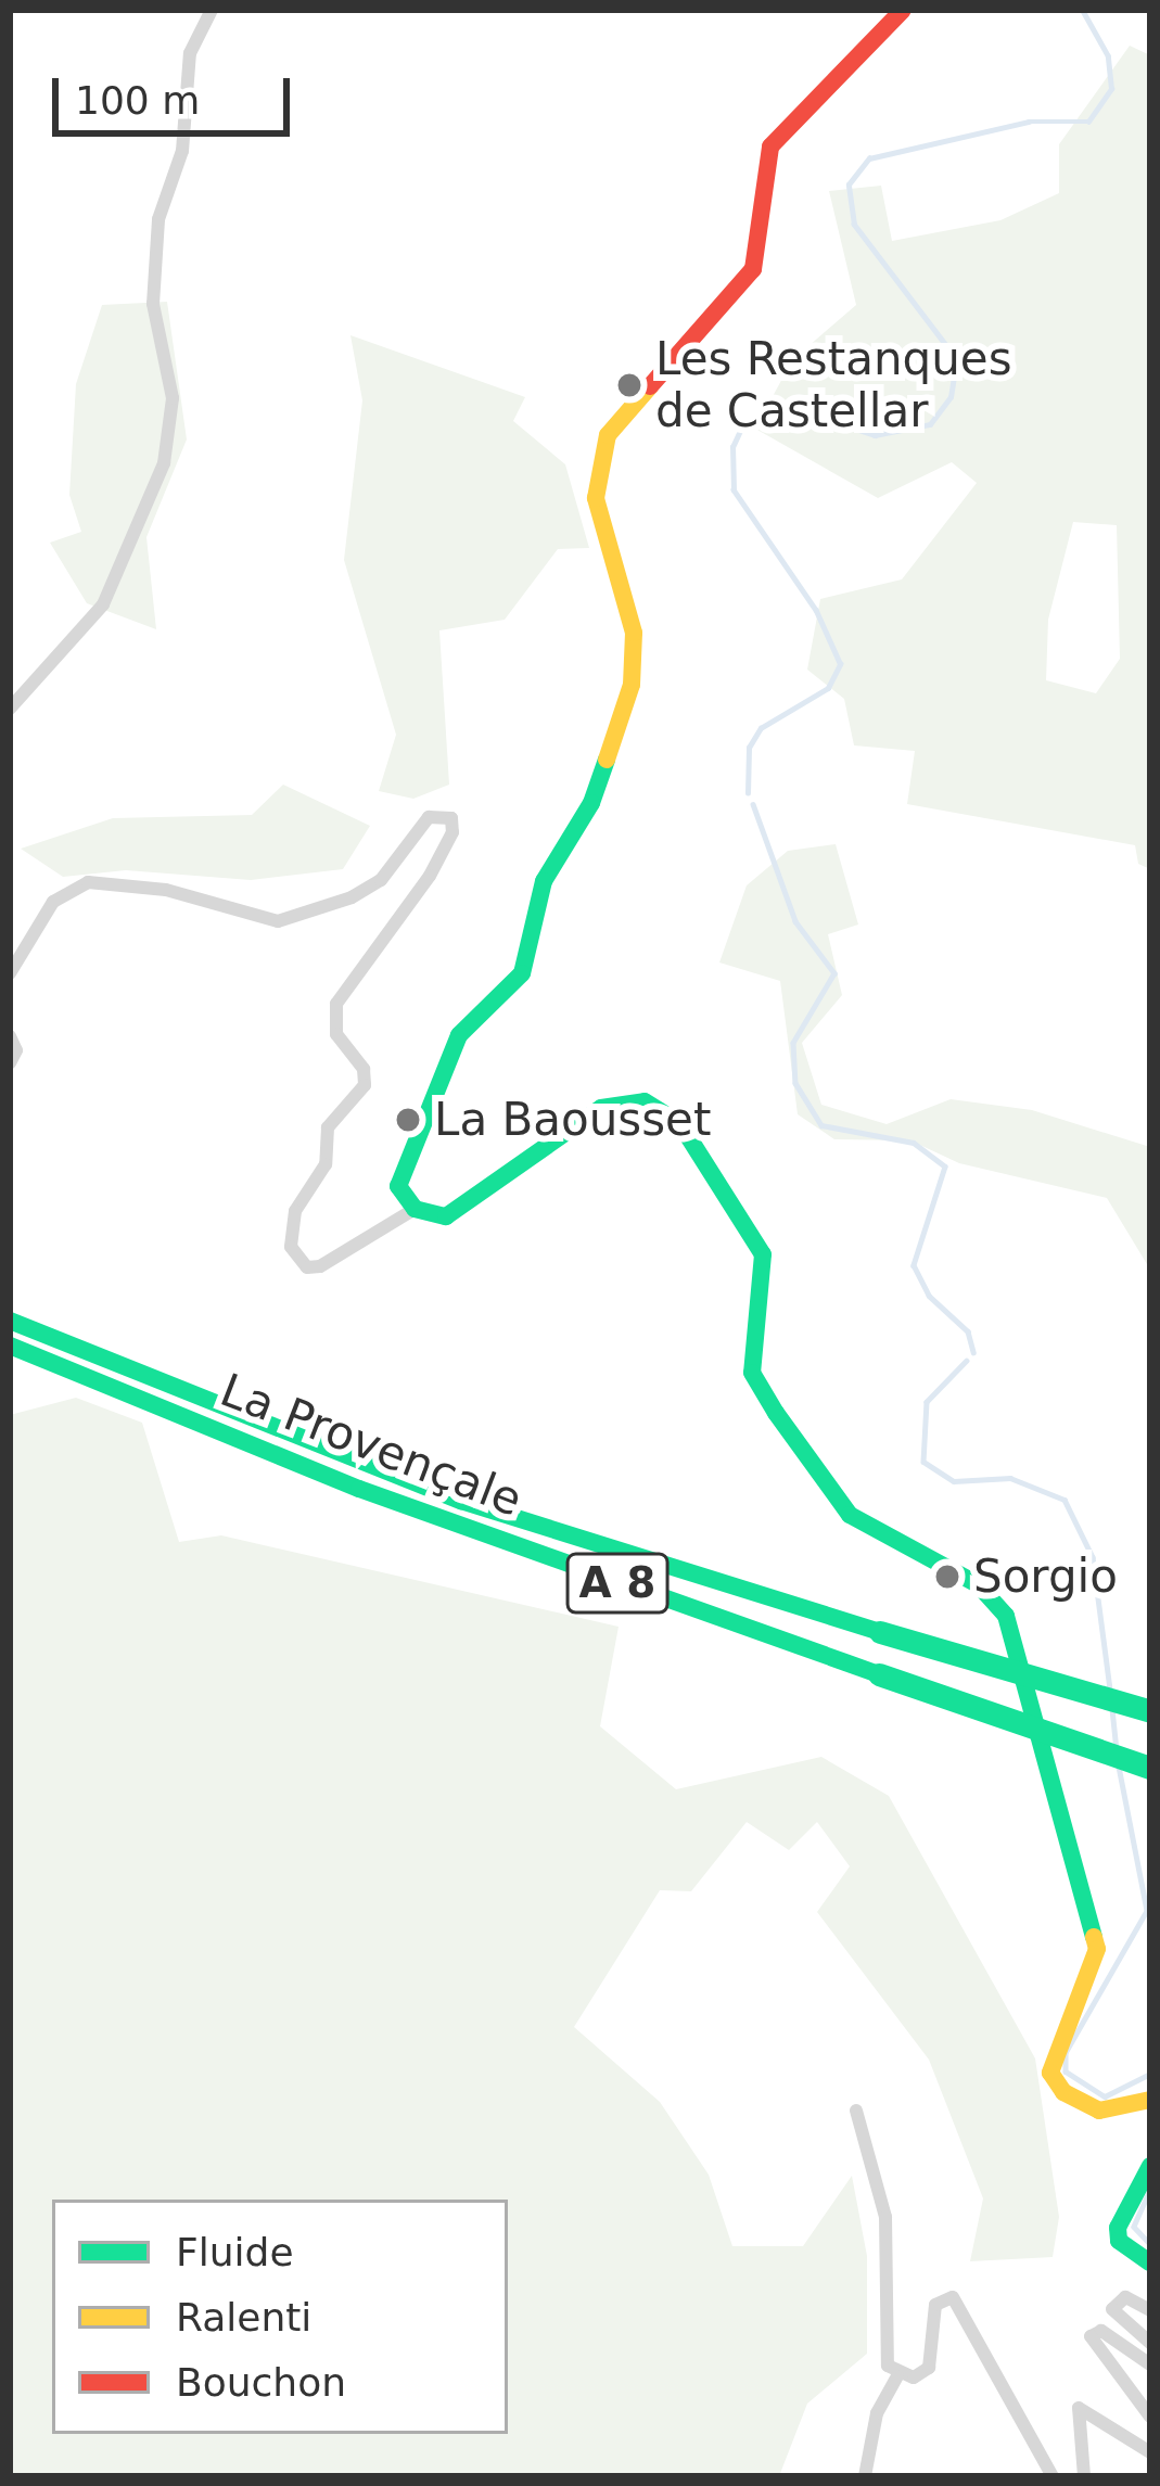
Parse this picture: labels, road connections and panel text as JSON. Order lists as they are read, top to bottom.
{
  "streets": {
    "main road": ["La Provençale", "A 8"]
  },
  "places": ["Les Restanques de Castellar", "La Baousset", "Sorgio"],
  "legend": ["Fluide", "Ralenti", "Bouchon"],
  "scale_bar": "100 m"
}
